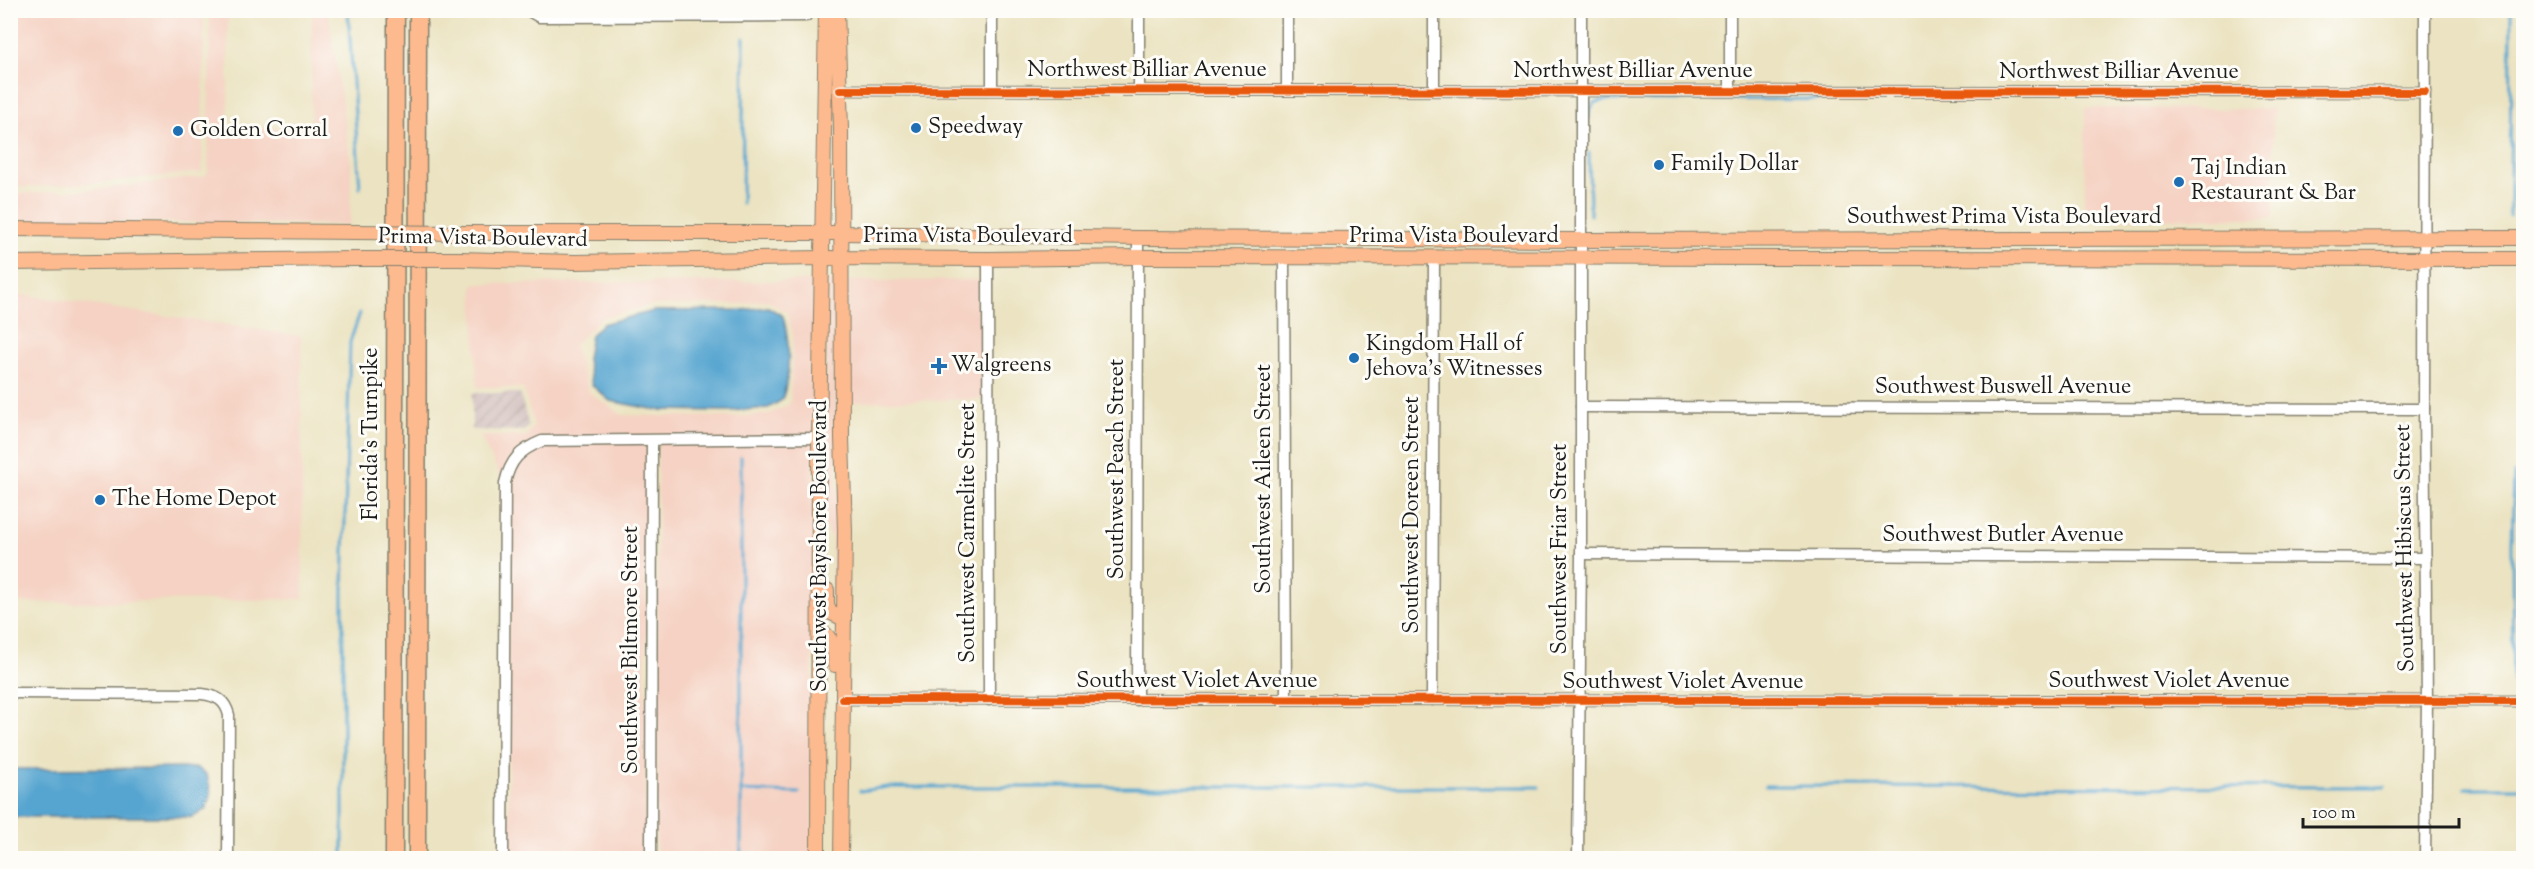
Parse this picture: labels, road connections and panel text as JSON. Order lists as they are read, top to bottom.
{
  "streets": {
    "highway": ["Florida's Turnpike"],
    "main road": ["Southwest Prima Vista Boulevard", "Prima Vista Boulevard", "Southwest Bayshore Boulevard"],
    "street": [
      "Northwest Billiar Avenue",
      "Southwest Buswell Avenue",
      "Southwest Peach Street",
      "Southwest Aileen Street",
      "Southwest Doreen Street",
      "Southwest Carmelite Street",
      "Southwest Butler Avenue",
      "Southwest Hibiscus Street",
      "Southwest Friar Street",
      "Southwest Biltmore Street",
      "Southwest Violet Avenue"
    ]
  },
  "crossings": [
    ["Northwest Billiar Avenue", "Southwest Bayshore Boulevard"],
    ["Northwest Billiar Avenue", "Southwest Hibiscus Street"],
    ["Northwest Billiar Avenue", "Southwest Friar Street"],
    ["Southwest Prima Vista Boulevard", "Prima Vista Boulevard"],
    ["Southwest Prima Vista Boulevard", "Southwest Hibiscus Street"],
    ["Southwest Prima Vista Boulevard", "Southwest Friar Street"],
    ["Prima Vista Boulevard", "Southwest Peach Street"],
    ["Prima Vista Boulevard", "Southwest Aileen Street"],
    ["Prima Vista Boulevard", "Southwest Doreen Street"],
    ["Prima Vista Boulevard", "Southwest Carmelite Street"],
    ["Prima Vista Boulevard", "Southwest Bayshore Boulevard"],
    ["Prima Vista Boulevard", "Southwest Friar Street"],
    ["Southwest Buswell Avenue", "Southwest Hibiscus Street"],
    ["Southwest Buswell Avenue", "Southwest Friar Street"],
    ["Southwest Peach Street", "Southwest Violet Avenue"],
    ["Southwest Aileen Street", "Southwest Violet Avenue"],
    ["Southwest Doreen Street", "Southwest Violet Avenue"],
    ["Southwest Carmelite Street", "Southwest Violet Avenue"],
    ["Southwest Butler Avenue", "Southwest Hibiscus Street"],
    ["Southwest Butler Avenue", "Southwest Friar Street"],
    ["Southwest Bayshore Boulevard", "Southwest Violet Avenue"],
    ["Southwest Hibiscus Street", "Southwest Violet Avenue"],
    ["Southwest Friar Street", "Southwest Violet Avenue"]
  ],
  "places": {
    "other": [
      "Speedway",
      "Golden Corral",
      "Family Dollar",
      "Taj Indian Restaurant & Bar",
      "Kingdom Hall of Jehova's Witnesses",
      "The Home Depot"
    ],
    "health": ["Walgreens"]
  },
  "scale_bar": "100 m"
}
